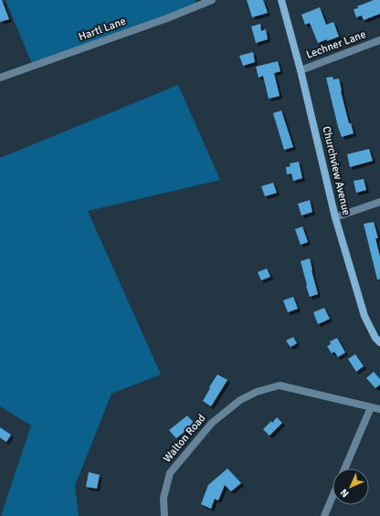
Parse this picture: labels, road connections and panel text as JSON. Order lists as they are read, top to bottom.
{
  "streets": {
    "street": [
      "Hartl Lane",
      "Lechner Lane",
      "Churchview Avenue",
      "Walton Road"
    ]
  },
  "crossings": [
    ["Lechner Lane", "Churchview Avenue"]
  ],
  "north": "bottom left"
}
